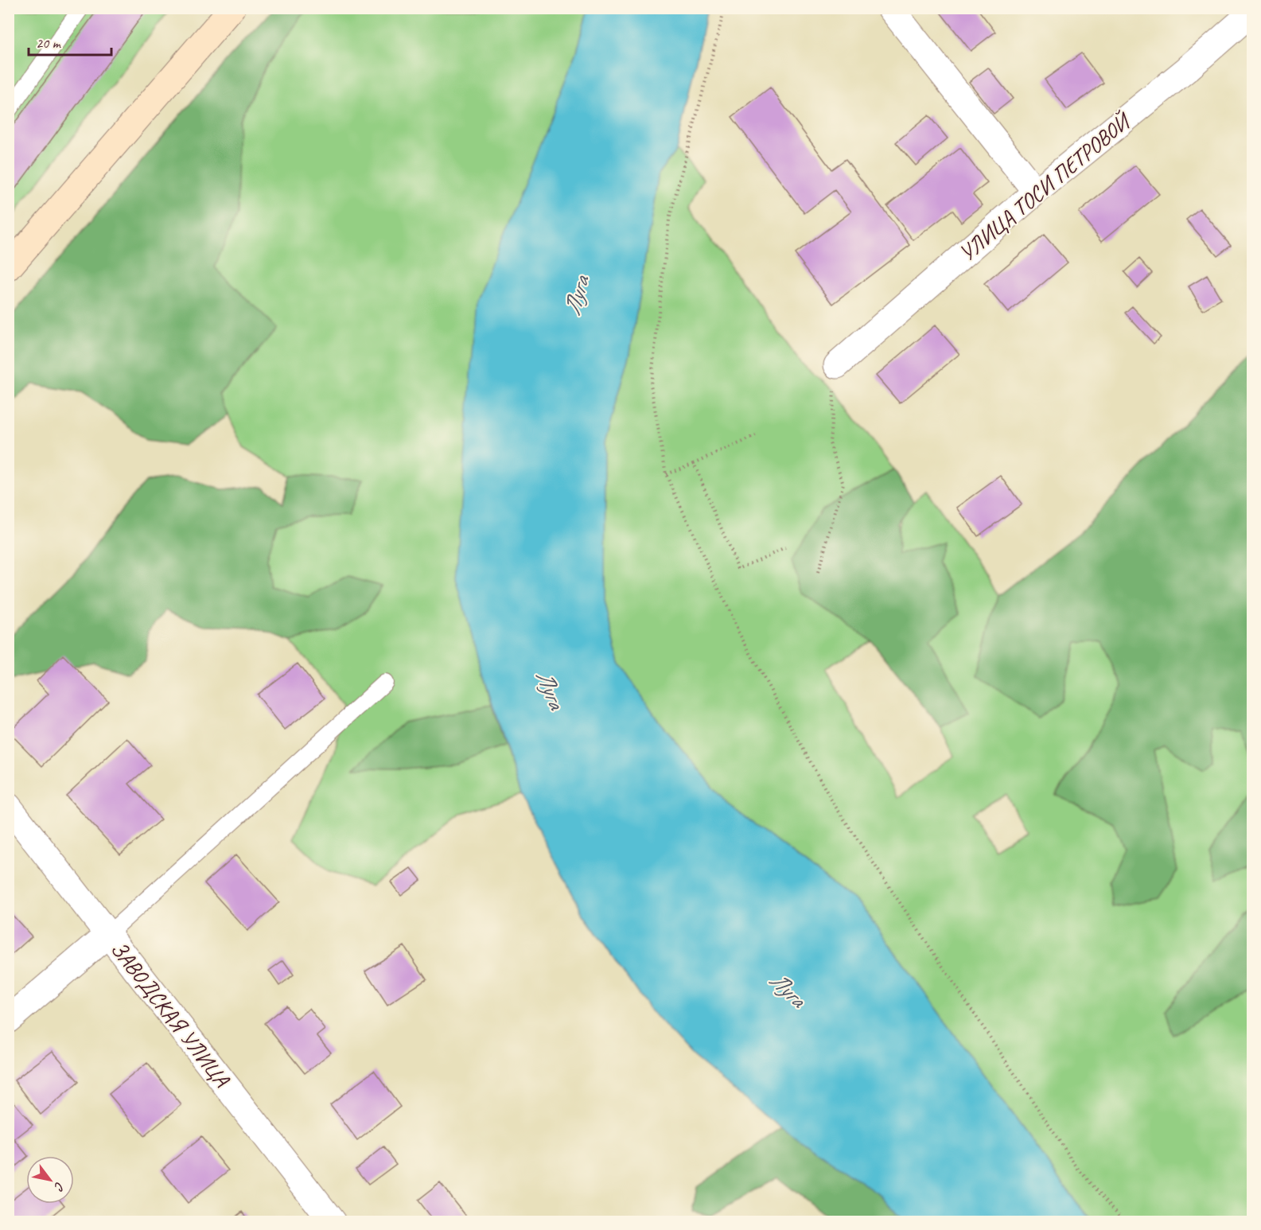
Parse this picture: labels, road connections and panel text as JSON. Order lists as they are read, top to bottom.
{
  "streets": {
    "street": ["УЛИЦА ТОСИ ПЕТРОВОЙ", "ЗАВОДСКАЯ УЛИЦА"]
  },
  "water": ["Луга"],
  "scale_bar": "20 m",
  "north": "bottom right"
}
